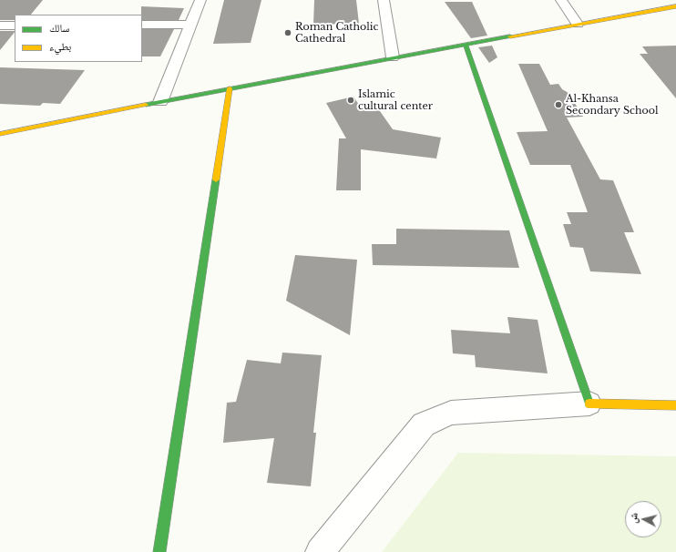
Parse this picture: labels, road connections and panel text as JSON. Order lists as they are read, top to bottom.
{
  "places": ["Roman Catholic Cathedral", "Islamic cultural center", "Al-Khansa Secondary School"],
  "legend": ["سالك", "بطيء"],
  "north": "left"
}
